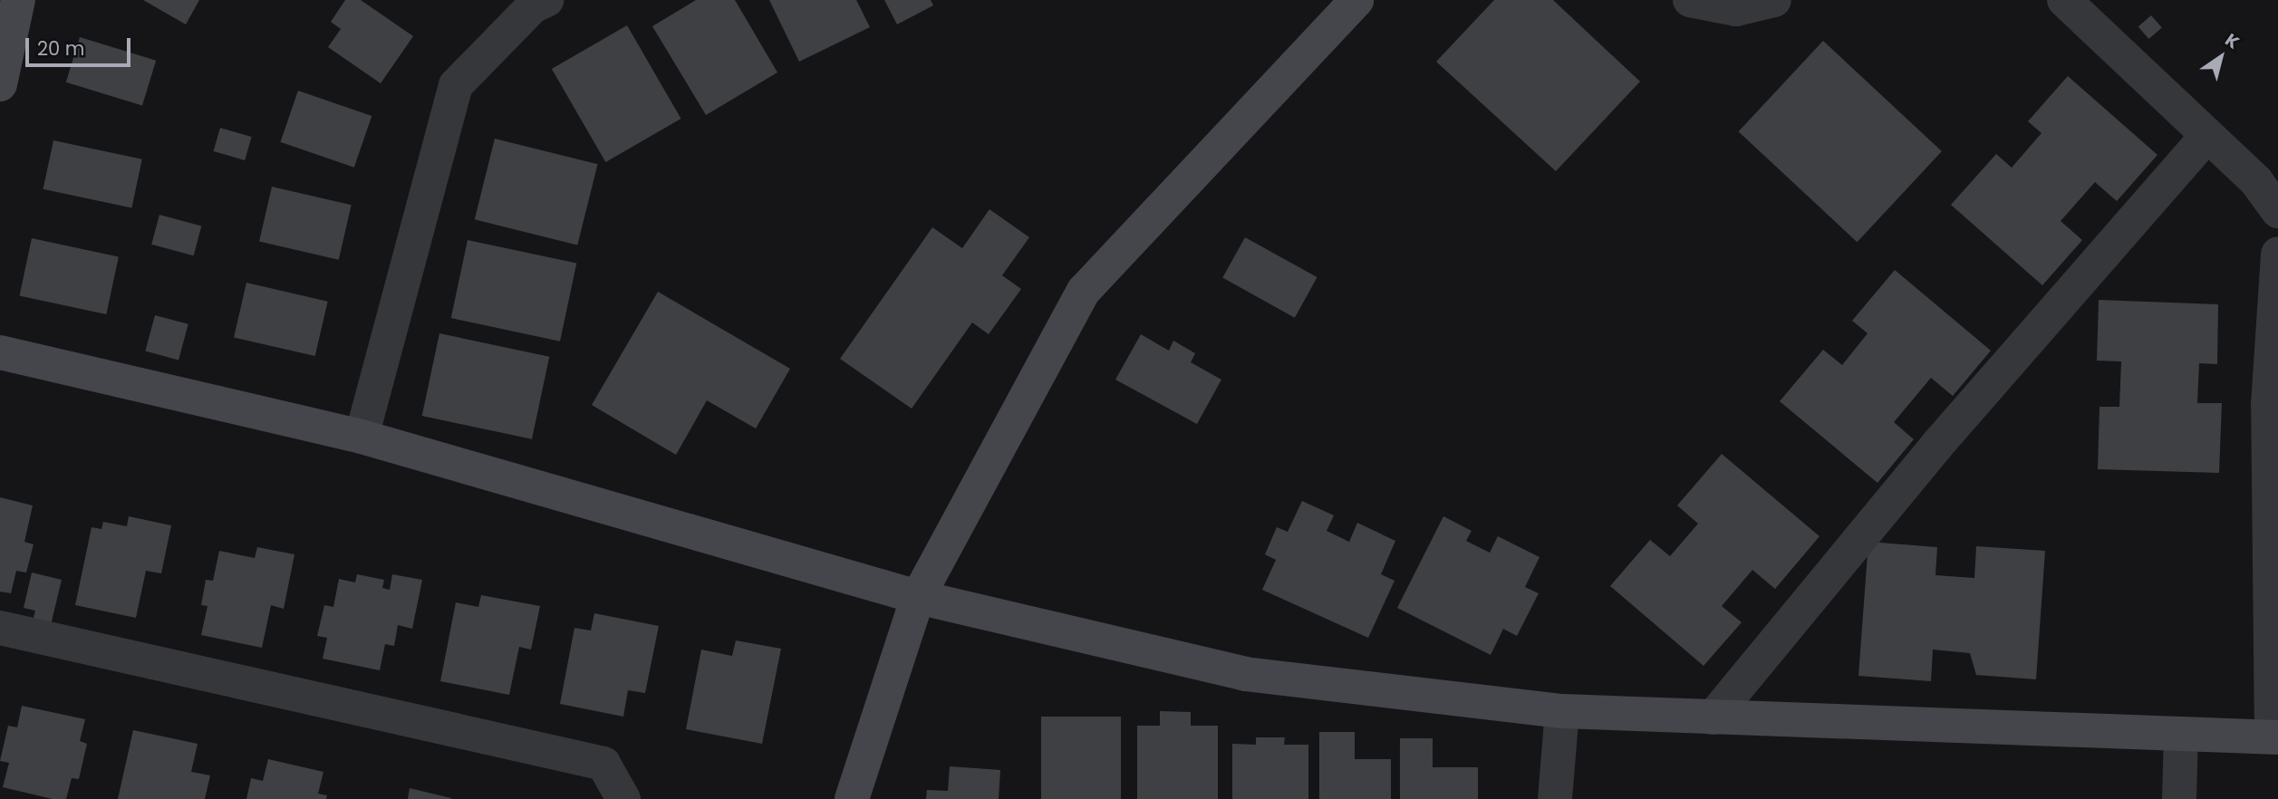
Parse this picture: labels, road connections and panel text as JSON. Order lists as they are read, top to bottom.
{
  "scale_bar": "20 m",
  "north": "top right"
}
